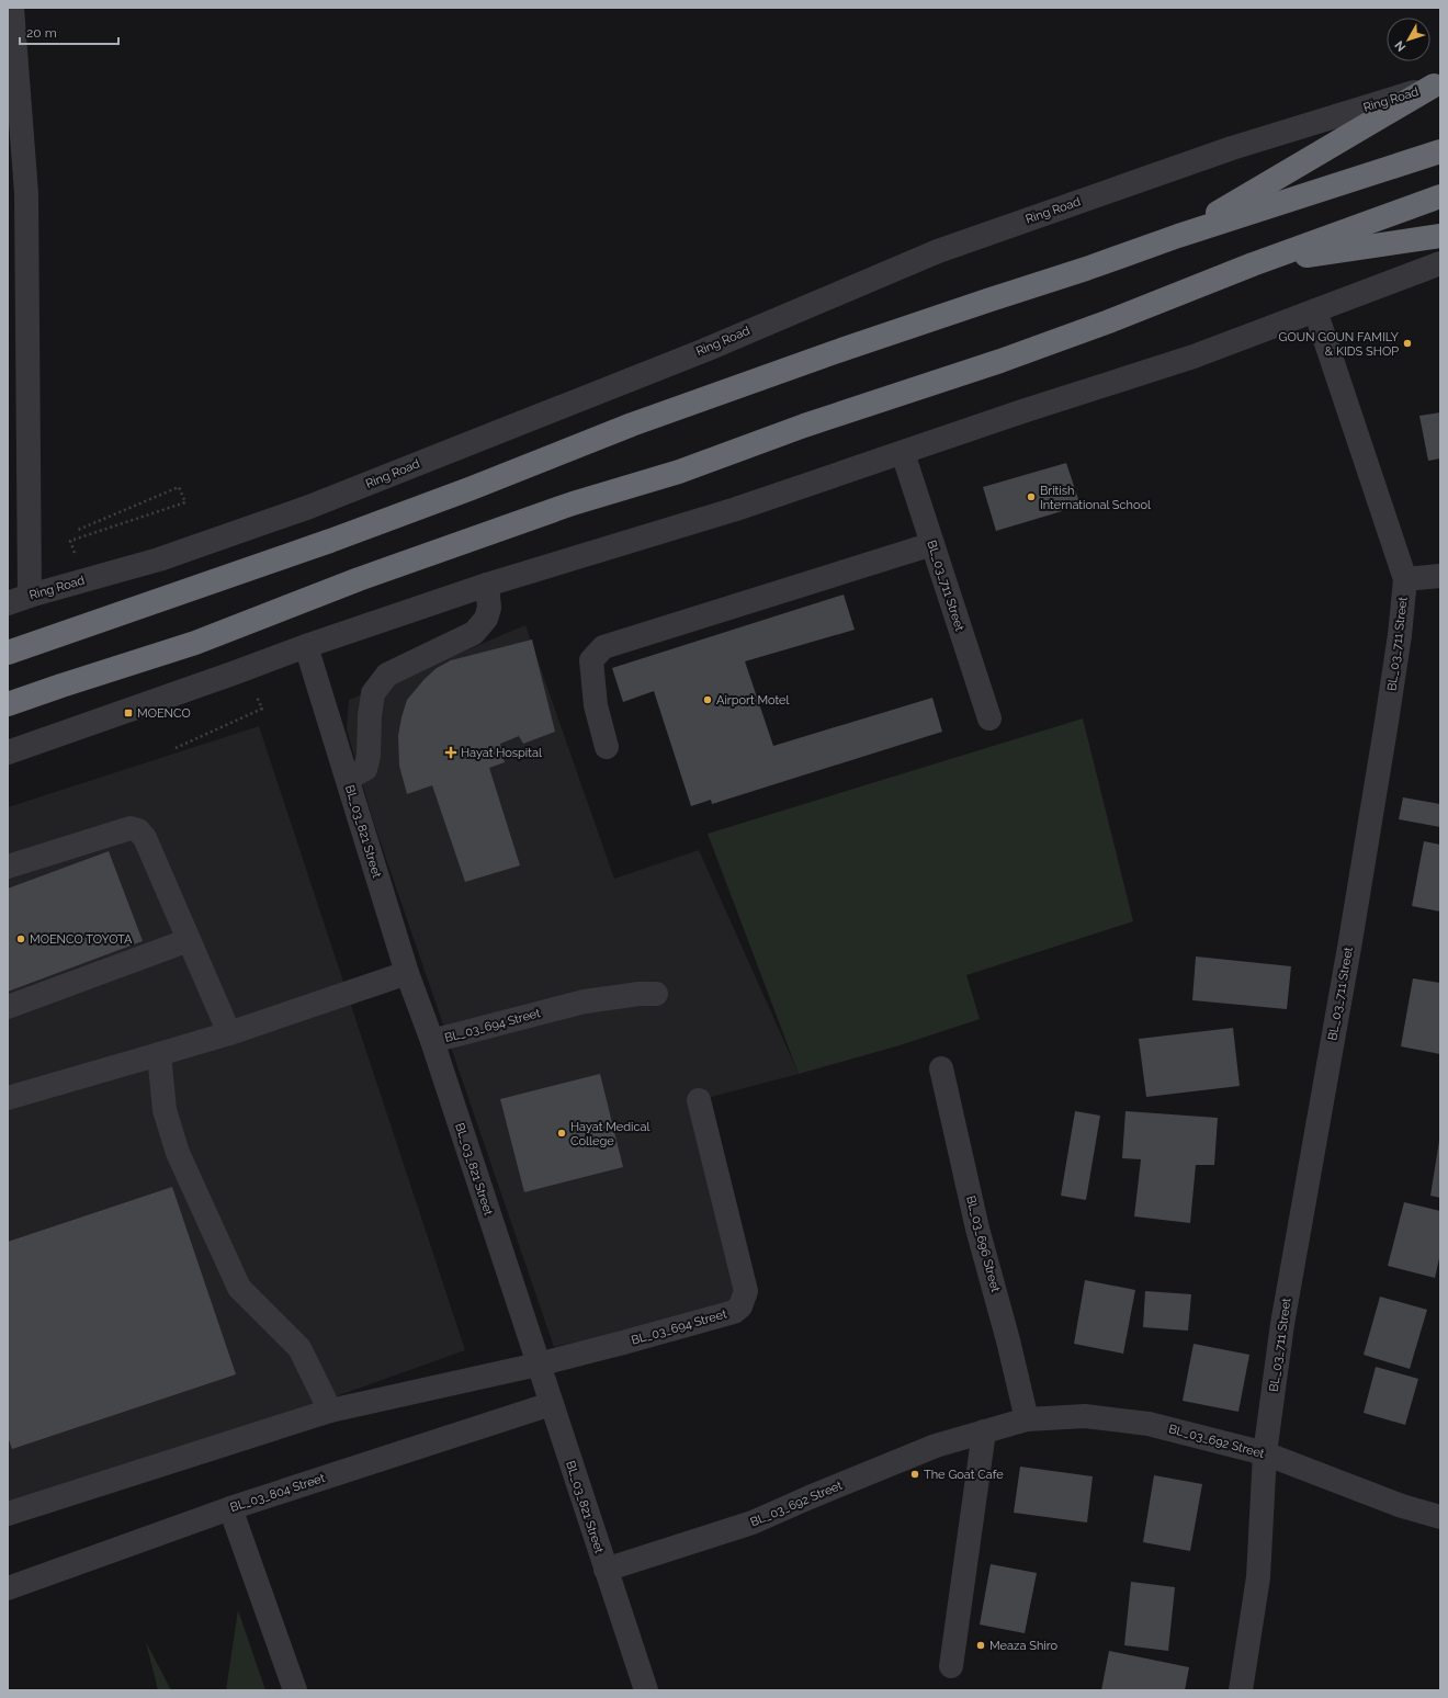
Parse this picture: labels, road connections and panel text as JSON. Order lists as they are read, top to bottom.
{
  "streets": {
    "street": [
      "Ring Road",
      "BL_03_711 Street",
      "BL_03_821 Street",
      "BL_03_694 Street",
      "BL_03_696 Street",
      "BL_03_692 Street",
      "BL_03_804 Street"
    ]
  },
  "crossings": [
    ["BL_03_711 Street", "BL_03_692 Street"],
    ["BL_03_821 Street", "BL_03_694 Street"],
    ["BL_03_821 Street", "BL_03_692 Street"],
    ["BL_03_821 Street", "BL_03_804 Street"],
    ["BL_03_696 Street", "BL_03_692 Street"]
  ],
  "places": {
    "other": [
      "GOUN GOUN FAMILY & KIDS SHOP",
      "British International School",
      "Airport Motel",
      "MOENCO TOYOTA",
      "Hayat Medical College",
      "The Goat Cafe",
      "Meaza Shiro"
    ],
    "transit": ["MOENCO"],
    "health": ["Hayat Hospital"]
  },
  "scale_bar": "20 m",
  "north": "bottom left"
}
